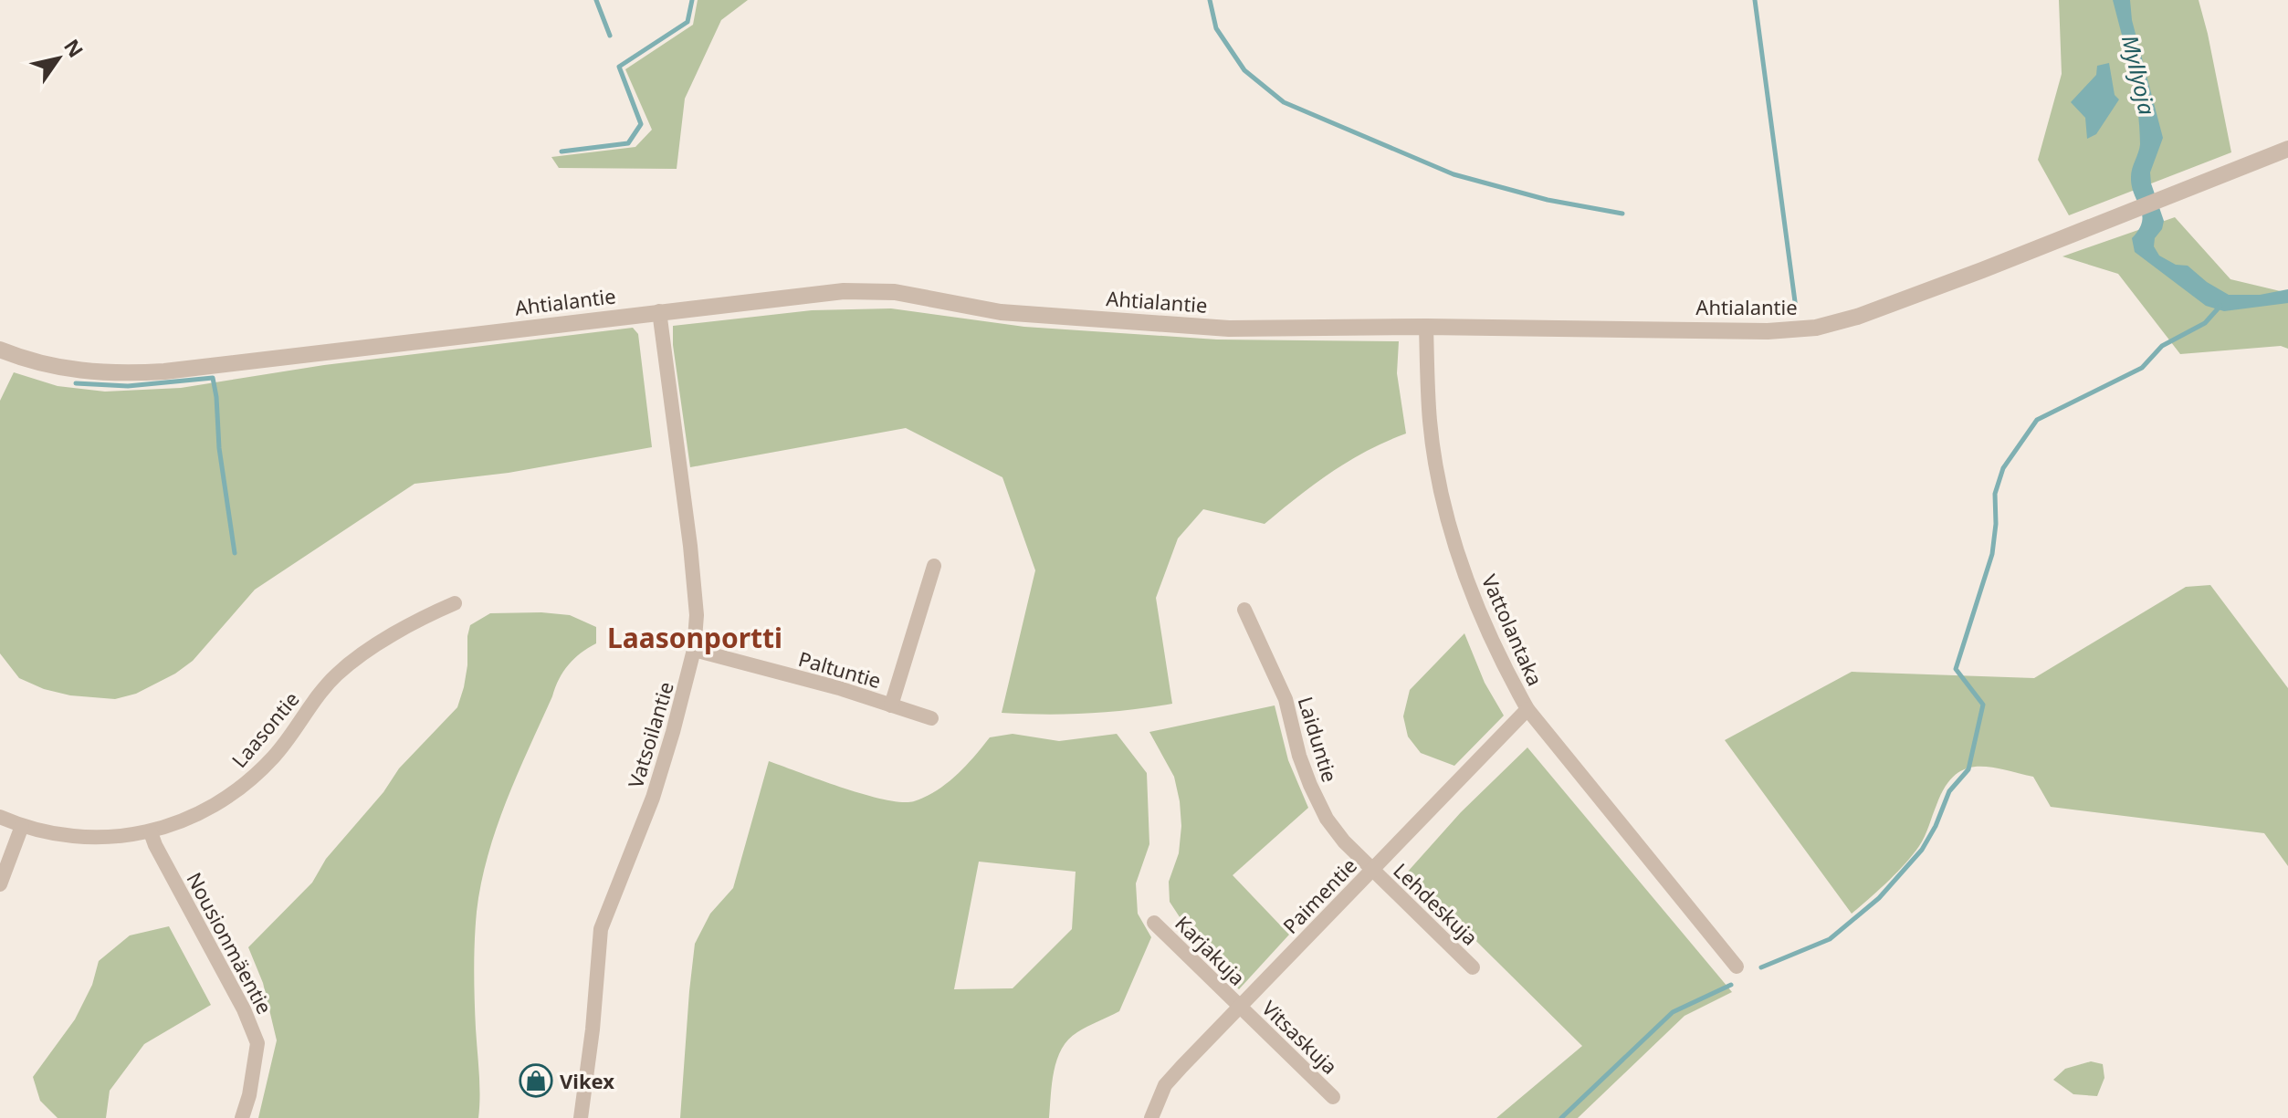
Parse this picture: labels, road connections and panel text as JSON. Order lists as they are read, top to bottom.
{
  "streets": {
    "street": [
      "Ahtialantie",
      "Vattolantaka",
      "Paltuntie",
      "Laasontie",
      "Vatsoilantie",
      "Laiduntie",
      "Paimentie",
      "Lehdeskuja",
      "Nousionmäentie",
      "Karjakuja",
      "Vitsaskuja"
    ]
  },
  "crossings": [
    ["Ahtialantie", "Vattolantaka"],
    ["Ahtialantie", "Vatsoilantie"],
    ["Vattolantaka", "Paimentie"],
    ["Paltuntie", "Vatsoilantie"],
    ["Laasontie", "Nousionmäentie"],
    ["Laiduntie", "Paimentie"],
    ["Laiduntie", "Lehdeskuja"],
    ["Paimentie", "Lehdeskuja"],
    ["Paimentie", "Karjakuja"],
    ["Paimentie", "Vitsaskuja"],
    ["Karjakuja", "Vitsaskuja"]
  ],
  "districts": ["Laasonportti"],
  "water": ["Myllyoja"],
  "places": {
    "shop": ["Vikex"]
  },
  "north": "top right"
}
